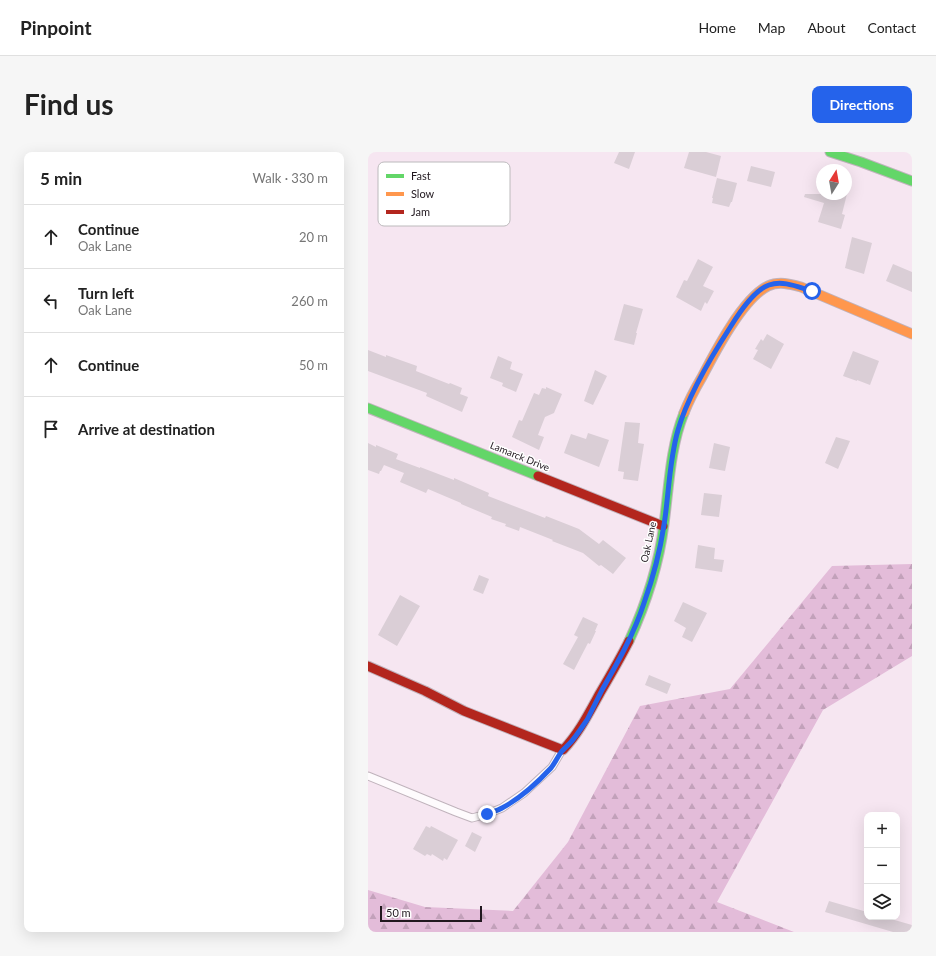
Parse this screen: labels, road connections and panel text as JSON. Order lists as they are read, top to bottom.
{
  "streets": {
    "street": ["Lamarck Drive", "Oak Lane"]
  },
  "crossings": [
    ["Lamarck Drive", "Oak Lane"]
  ],
  "legend": ["Fast", "Slow", "Jam"],
  "scale_bar": "50 m",
  "north": "top",
  "page": {
    "header": "Pinpoint",
    "nav": [
      "Home",
      "Map",
      "About",
      "Contact"
    ],
    "buttons": "Directions",
    "title": "Find us",
    "heading": ["5 min", "Walk · 330 m"],
    "list": [
      ["Continue", "Oak Lane", "20 m"],
      ["Turn left", "Oak Lane", "260 m"],
      ["Continue", "50 m"],
      "Arrive at destination"
    ],
    "map_buttons": ["+", "−"],
    "scale": "50 m"
  }
}
